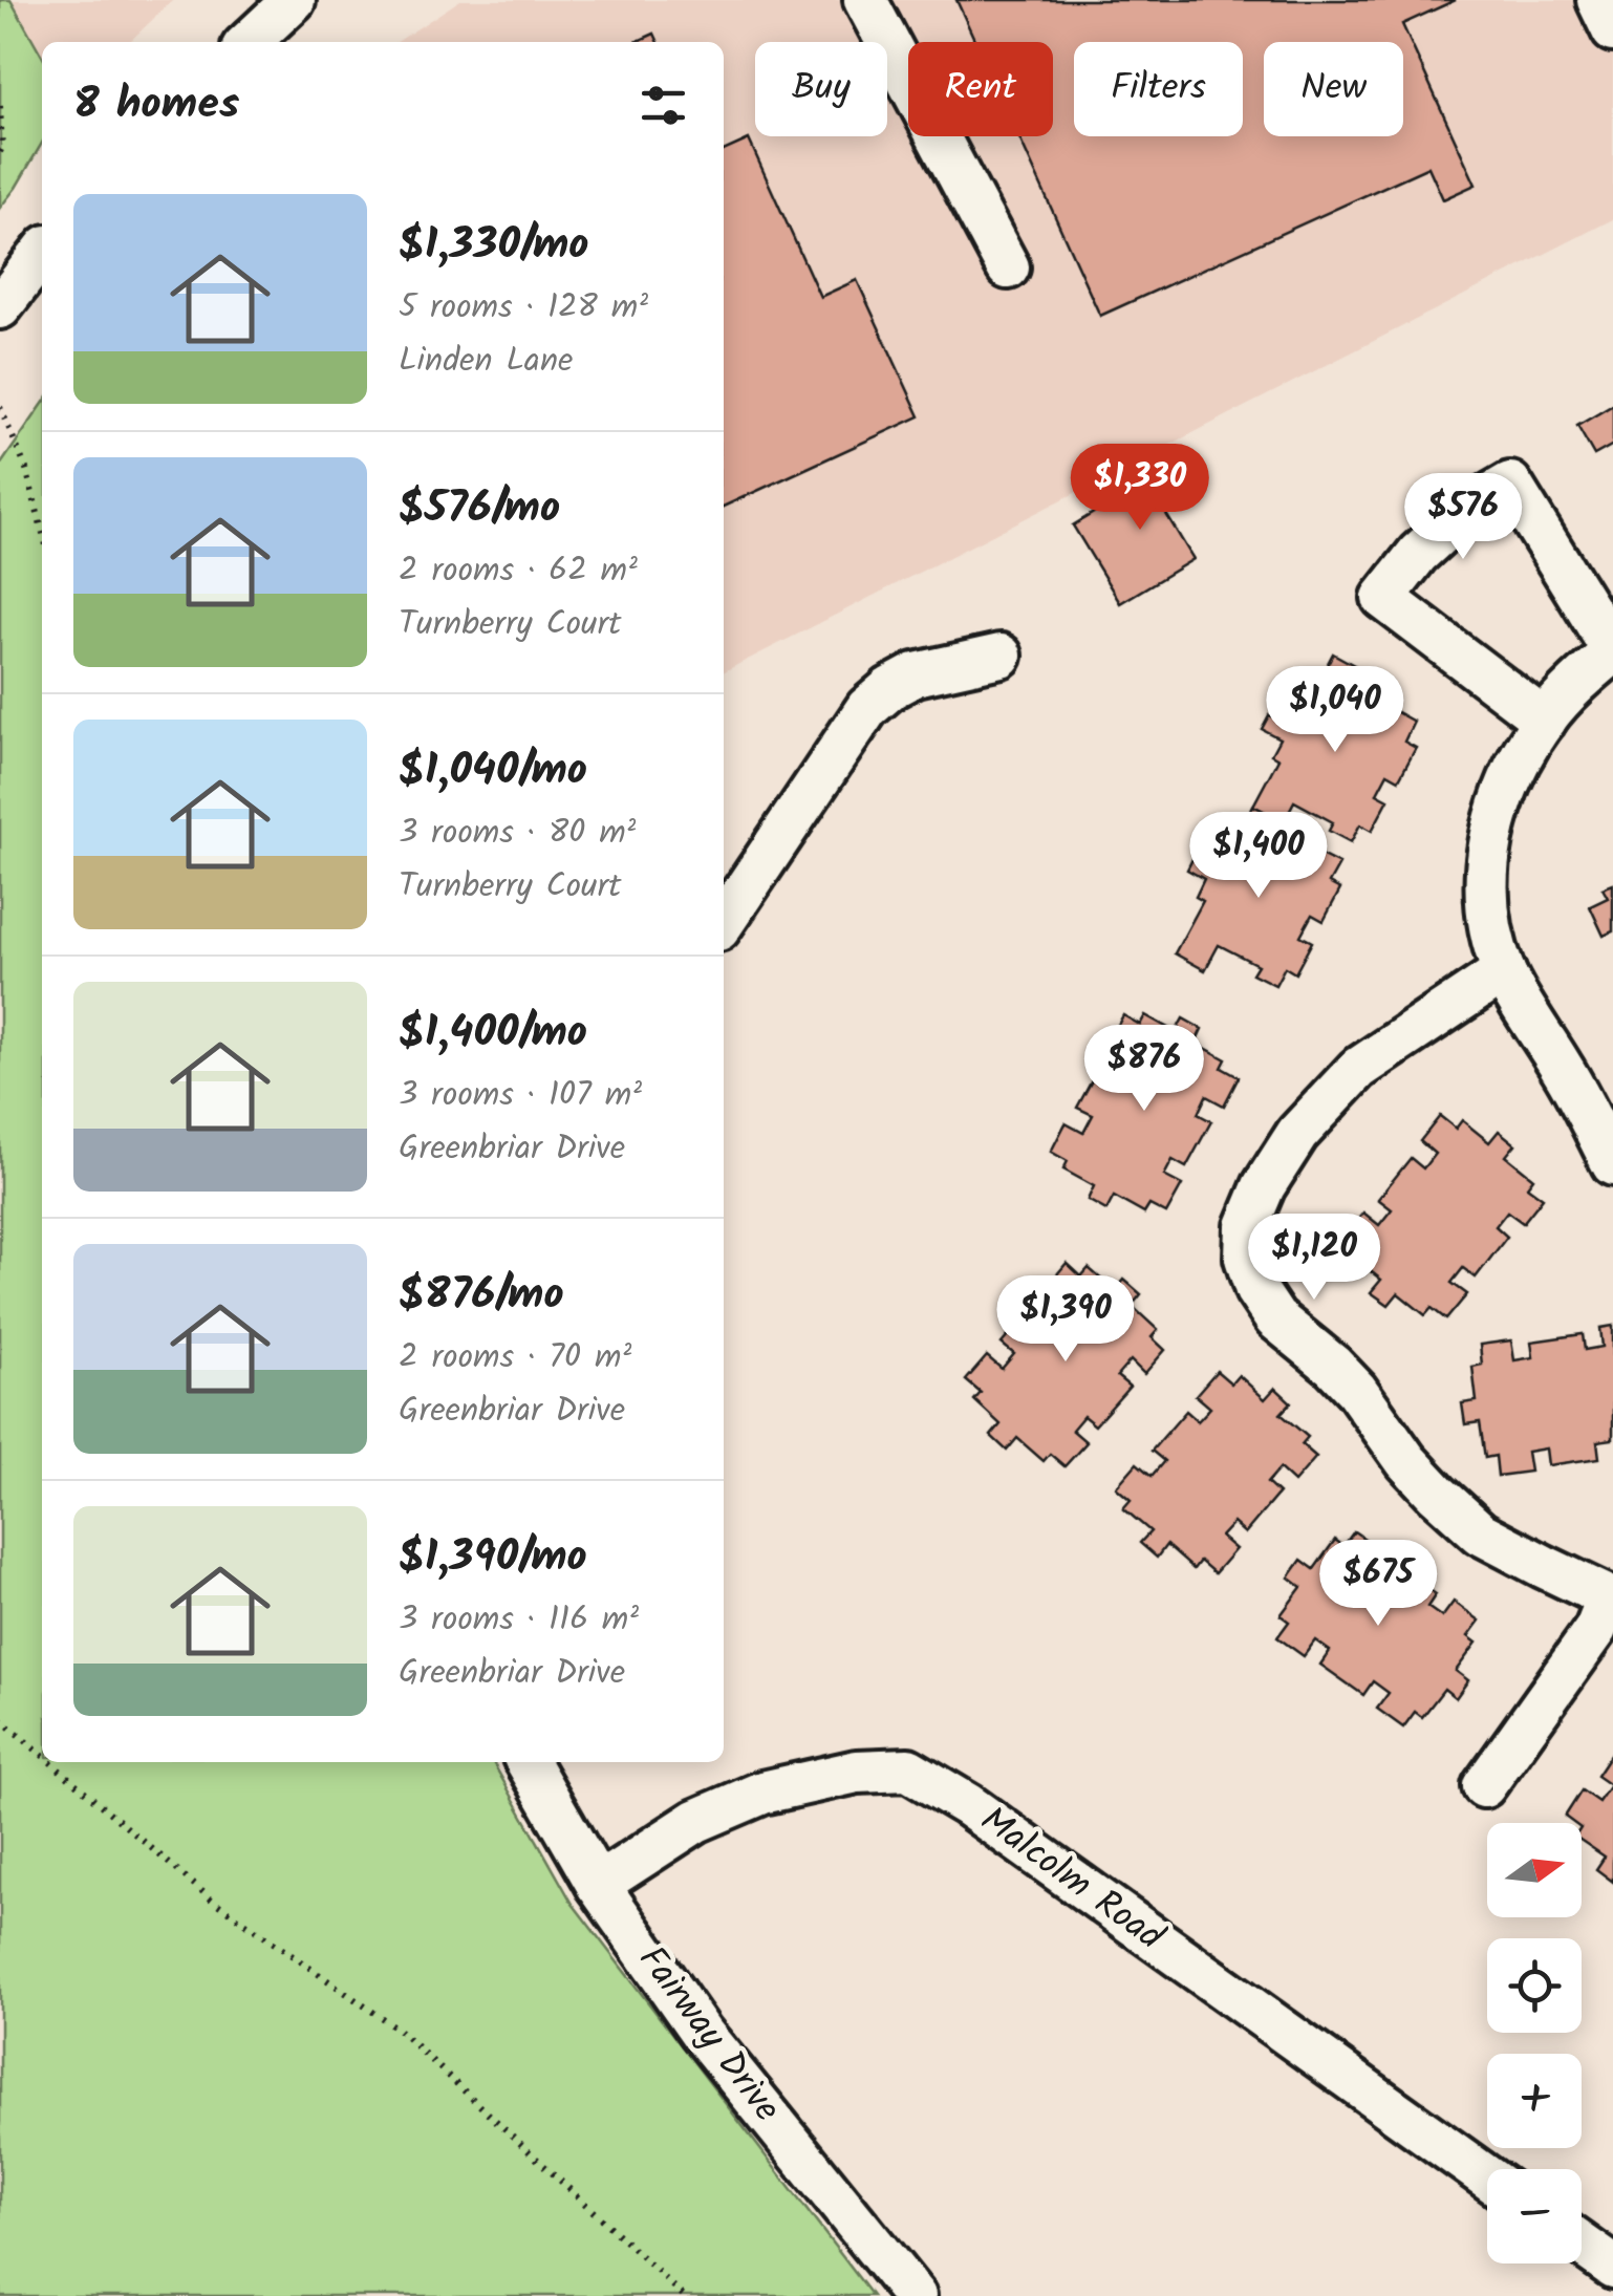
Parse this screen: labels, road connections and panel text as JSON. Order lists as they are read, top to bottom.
{
  "streets": {
    "street": ["Malcolm Road", "Fairway Drive"]
  },
  "crossings": [
    ["Malcolm Road", "Fairway Drive"]
  ],
  "north": "right",
  "page": {
    "chip": [
      "Buy",
      "Rent",
      "Filters",
      "New"
    ],
    "heading": "8 homes",
    "list": [
      {
        "name": "$1,330/mo",
        "note": "5 rooms · 128 m² · Linden Lane"
      },
      {
        "name": "$576/mo",
        "note": "2 rooms · 62 m² · Turnberry Court"
      },
      {
        "name": "$1,040/mo",
        "note": "3 rooms · 80 m² · Turnberry Court"
      },
      {
        "name": "$1,400/mo",
        "note": "3 rooms · 107 m² · Greenbriar Drive"
      },
      {
        "name": "$876/mo",
        "note": "2 rooms · 70 m² · Greenbriar Drive"
      },
      {
        "name": "$1,390/mo",
        "note": "3 rooms · 116 m² · Greenbriar Drive"
      }
    ],
    "price": [
      "$1,330",
      "$576",
      "$1,040",
      "$1,400",
      "$876",
      "$1,120",
      "$1,390",
      "$675"
    ],
    "map_buttons": ["+", "−"]
  }
}
